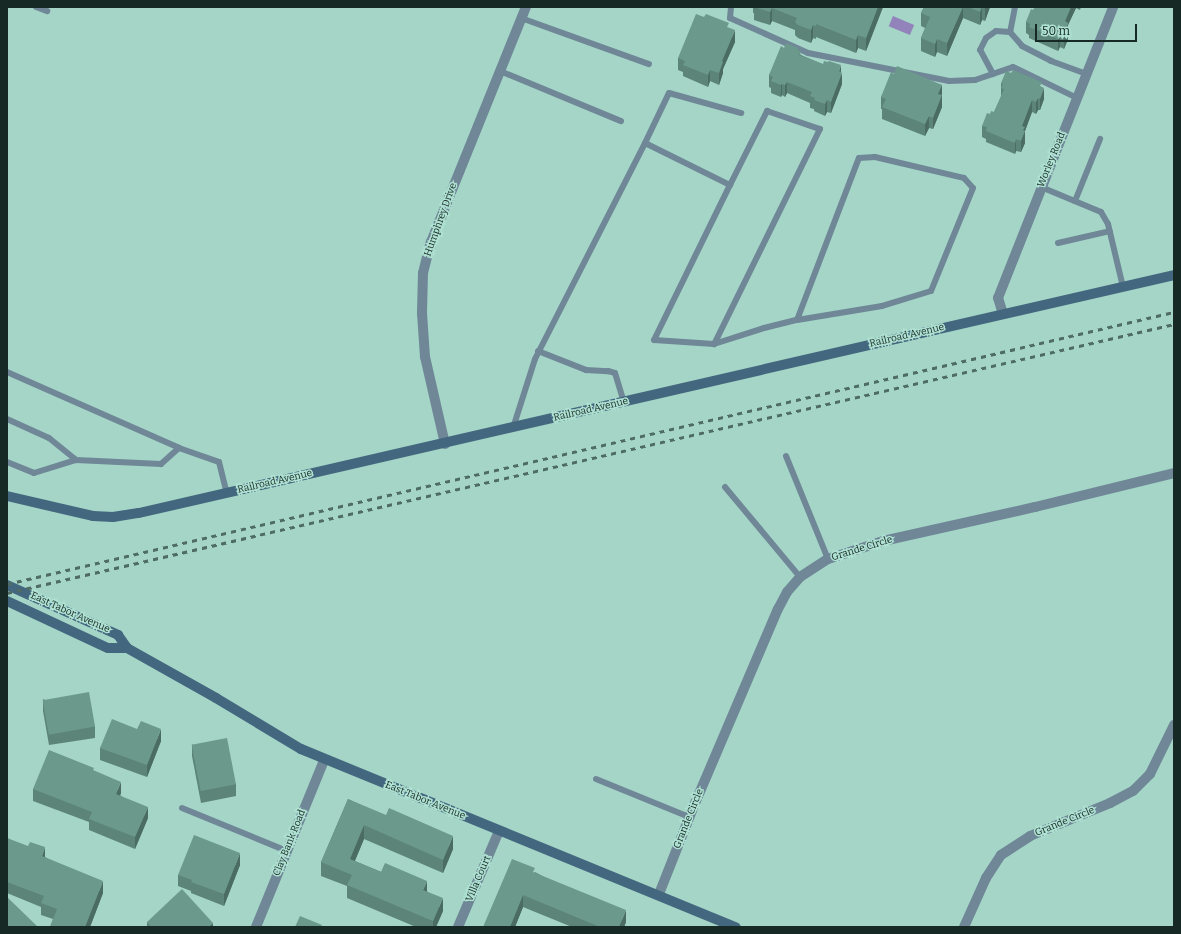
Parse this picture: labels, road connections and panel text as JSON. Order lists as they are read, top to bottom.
{
  "streets": {
    "main road": ["Railroad Avenue", "East Tabor Avenue"],
    "street": [
      "Worley Road",
      "Humphrey Drive",
      "Grande Circle",
      "Clay Bank Road",
      "Villa Court"
    ]
  },
  "crossings": [
    ["Worley Road", "Railroad Avenue"],
    ["Humphrey Drive", "Railroad Avenue"],
    ["Grande Circle", "East Tabor Avenue"],
    ["East Tabor Avenue", "Clay Bank Road"],
    ["East Tabor Avenue", "Villa Court"]
  ],
  "scale_bar": "50 m"
}
